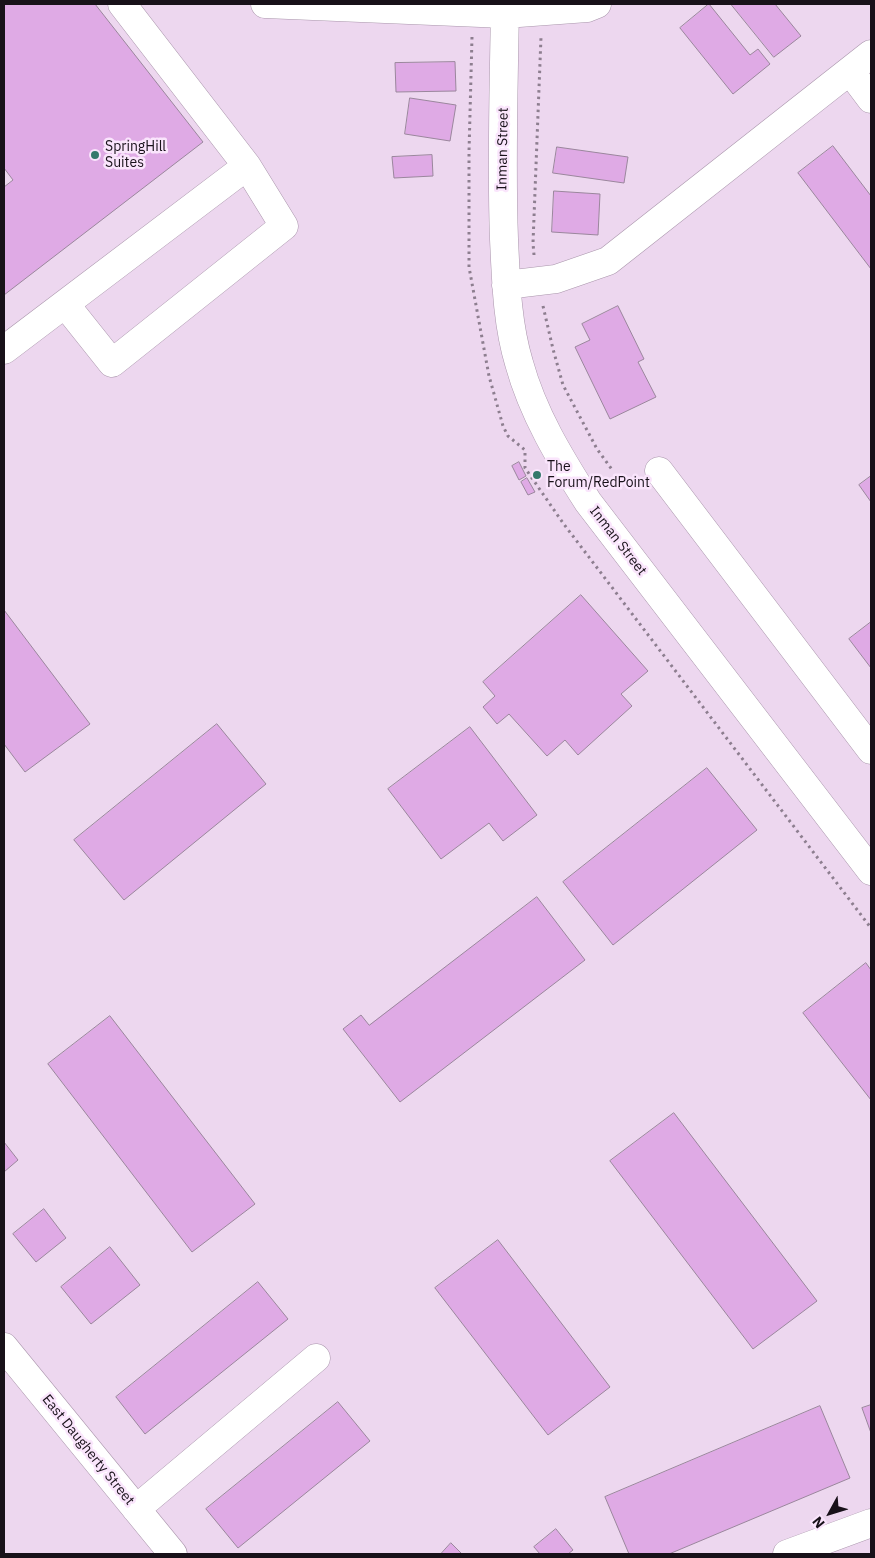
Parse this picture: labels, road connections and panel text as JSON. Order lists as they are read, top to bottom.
{
  "streets": {
    "street": ["Inman Street", "East Daugherty Street"]
  },
  "places": ["SpringHill Suites", "The Forum/RedPoint"],
  "north": "bottom left"
}
